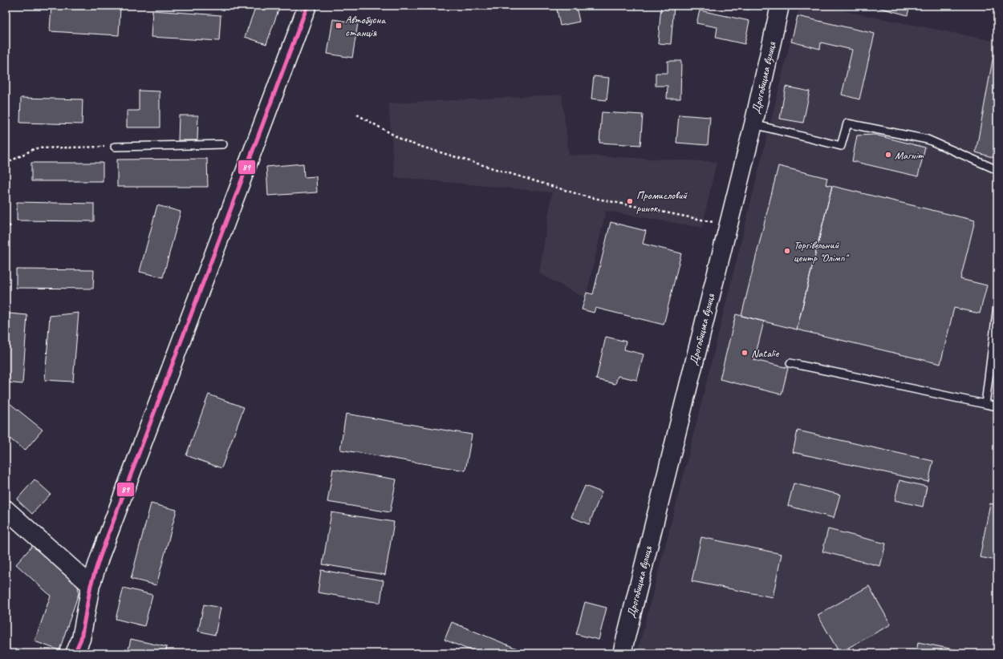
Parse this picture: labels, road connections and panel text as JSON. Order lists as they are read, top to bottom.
{
  "streets": {
    "street": ["Дрогобицька вулиця"]
  },
  "places": {
    "transit": ["Автобусна станція"],
    "other": [
      "Магніт",
      "Промисловий ринок",
      "Торгівельний центр \"Олімп\"",
      "Natalie"
    ]
  },
  "lines": ["transit line 89"]
}
